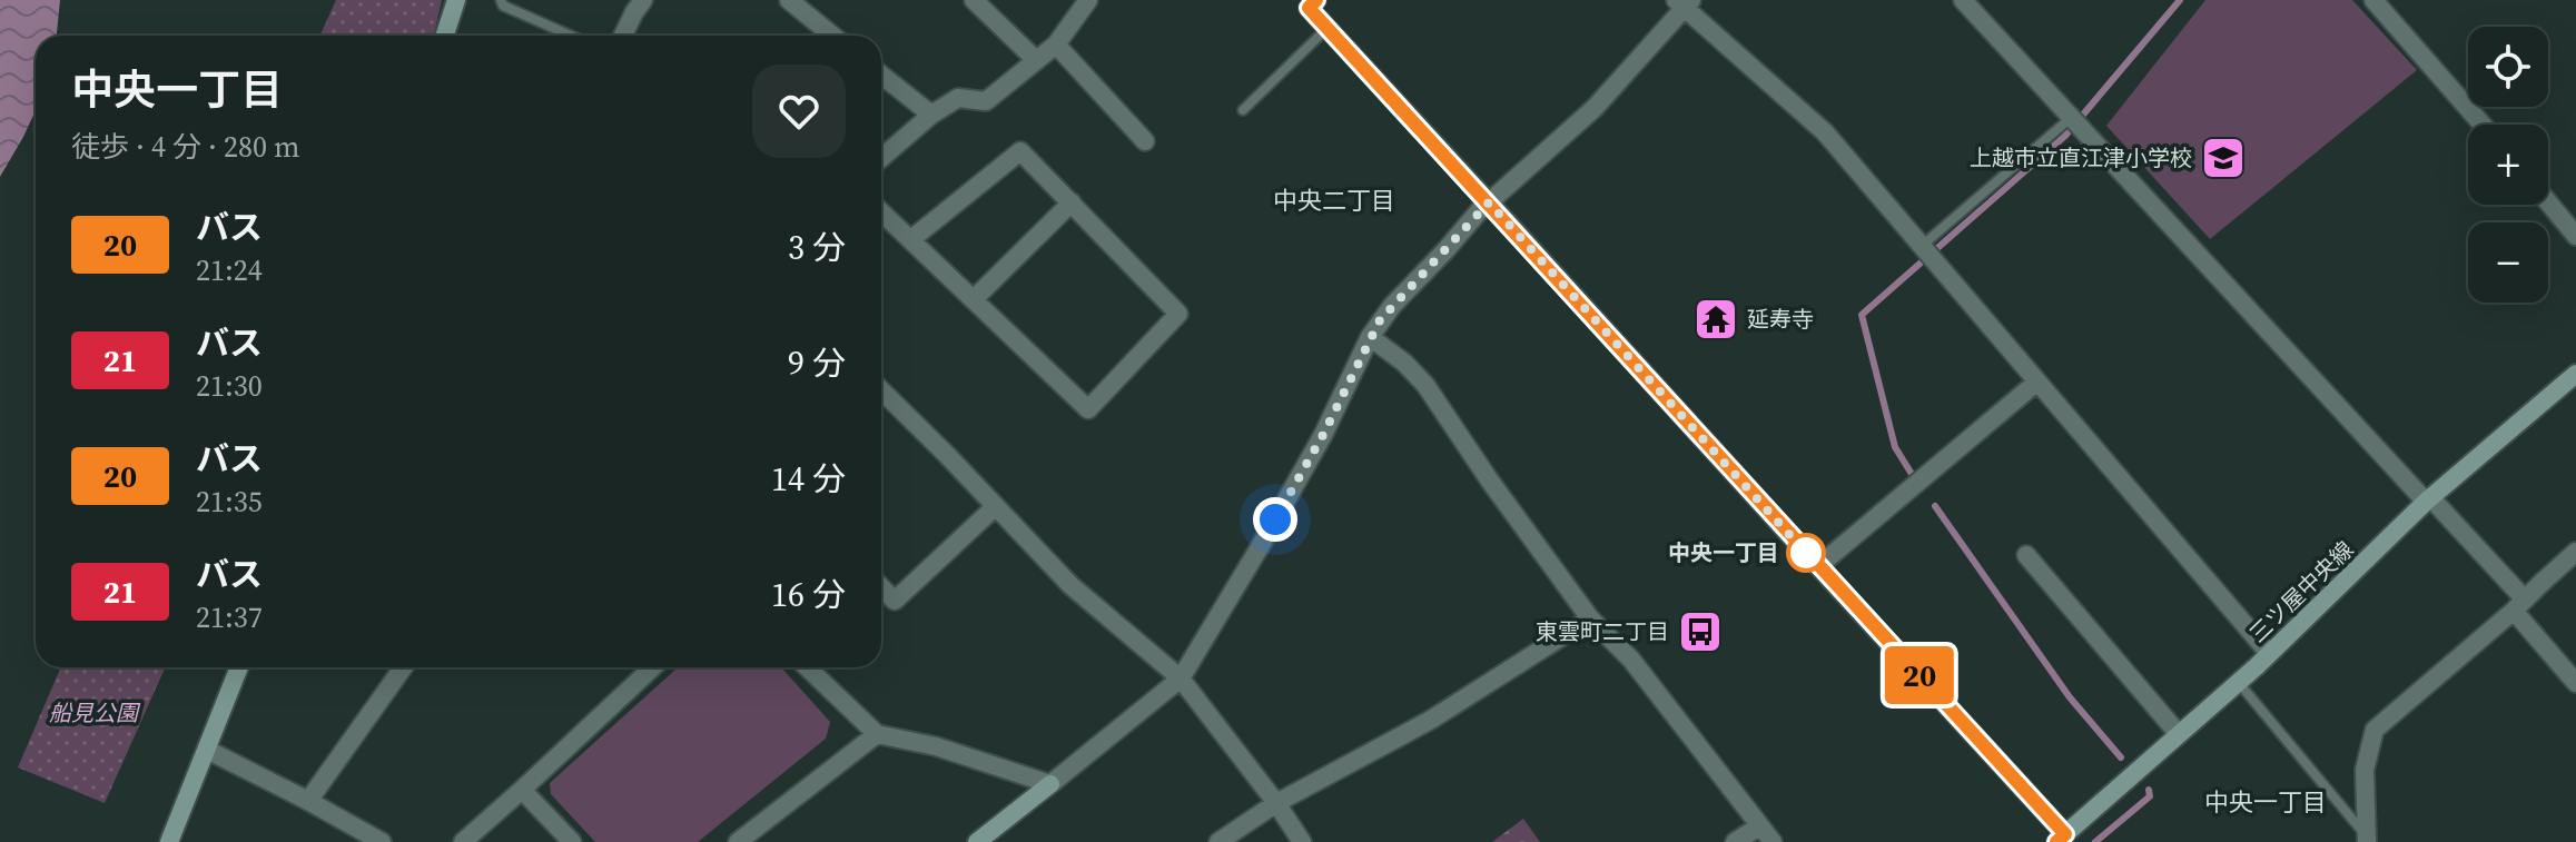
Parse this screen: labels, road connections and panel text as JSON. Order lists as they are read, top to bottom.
{
  "streets": {
    "main road": ["三ツ屋中央線"]
  },
  "districts": ["中央二丁目", "中央一丁目"],
  "parks": ["船見公園"],
  "places": {
    "school or university": ["上越市立直江津小学校"],
    "temple": ["延寿寺"],
    "other": ["中央一丁目"],
    "bus stop": ["東雲町二丁目"]
  },
  "lines": ["bus line 20"],
  "page": {
    "on_map": "20",
    "map_buttons": ["+", "−"],
    "heading": ["中央一丁目", "徒歩 · 4 分 · 280 m"],
    "list": [
      {
        "mark": "20",
        "name": "バス",
        "note": "21:24",
        "value": "3 分"
      },
      {
        "mark": "21",
        "name": "バス",
        "note": "21:30",
        "value": "9 分"
      },
      {
        "mark": "20",
        "name": "バス",
        "note": "21:35",
        "value": "14 分"
      },
      {
        "mark": "21",
        "name": "バス",
        "note": "21:37",
        "value": "16 分"
      }
    ]
  }
}
